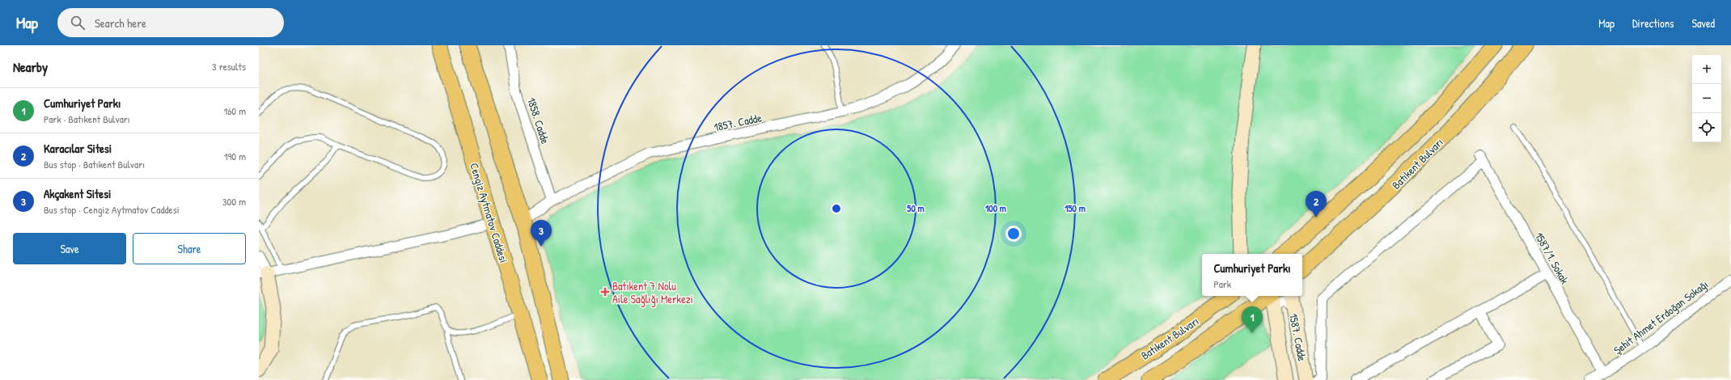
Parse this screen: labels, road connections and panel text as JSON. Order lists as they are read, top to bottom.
{
  "streets": {
    "main road": ["Batıkent Bulvarı", "Cengiz Aytmatov Caddesi", "1587. Cadde"],
    "street": [
      "1858. Cadde",
      "1857. Cadde",
      "1587/1. Sokak",
      "Şehit Ahmet Erdoğan Sokağı"
    ]
  },
  "crossings": [
    ["1858. Cadde", "1857. Cadde"],
    ["1587/1. Sokak", "Şehit Ahmet Erdoğan Sokağı"]
  ],
  "places": {
    "health": ["Batıkent 7 Nolu Aile Sağlığı Merkezi"]
  },
  "page": {
    "header": "Map",
    "search": "Search here",
    "nav": ["Map", "Directions", "Saved"],
    "heading": ["Nearby", "3 results"],
    "map_buttons": ["+", "−"],
    "list": [
      {
        "mark": "1",
        "name": "Cumhuriyet Parkı",
        "note": "Park · Batıkent Bulvarı",
        "value": "160 m"
      },
      {
        "mark": "2",
        "name": "Karacılar Sitesi",
        "note": "Bus stop · Batıkent Bulvarı",
        "value": "190 m"
      },
      {
        "mark": "3",
        "name": "Akçakent Sitesi",
        "note": "Bus stop · Cengiz Aytmatov Caddesi",
        "value": "300 m"
      }
    ],
    "pins": ["2", "3", "1"],
    "buttons": ["Save", "Share"],
    "popup": ["Cumhuriyet Parkı", "Park"]
  },
  "rings": ["50 m", "100 m", "150 m"]
}
